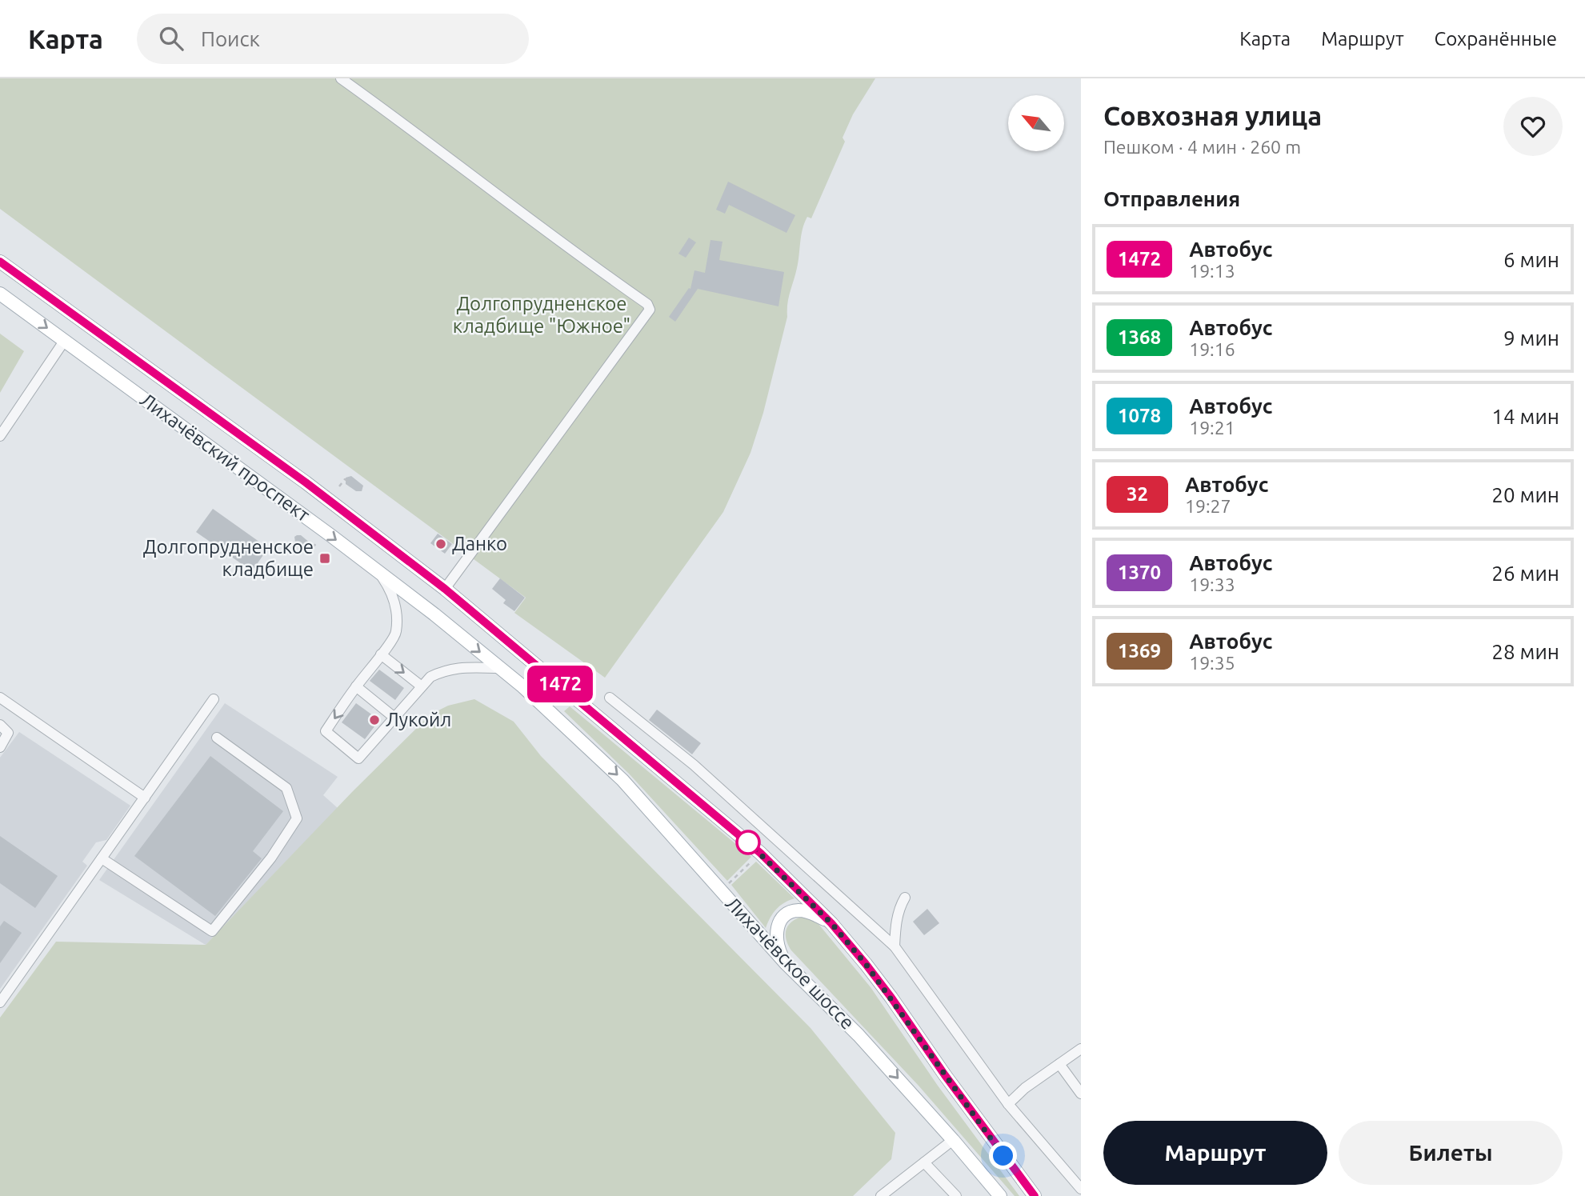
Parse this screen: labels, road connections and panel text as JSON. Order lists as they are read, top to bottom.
{
  "streets": {
    "main road": ["Лихачёвский проспект", "Лихачёвское шоссе"]
  },
  "crossings": [
    ["Лихачёвский проспект", "Лихачёвское шоссе"]
  ],
  "parks": ["Долгопрудненское кладбище \"Южное\""],
  "places": {
    "other": ["Данко", "Лукойл"],
    "transit": ["Долгопрудненское кладбище"]
  },
  "lines": ["bus line 1472"],
  "north": "top left",
  "page": {
    "header": "Карта",
    "search": "Поиск",
    "nav": ["Карта", "Маршрут", "Сохранённые"],
    "on_map": "1472",
    "heading": [
      ["Совхозная улица", "Пешком · 4 мин · 260 m"],
      "Отправления"
    ],
    "list": [
      {
        "mark": "1472",
        "name": "Автобус",
        "note": "19:13",
        "value": "6 мин"
      },
      {
        "mark": "1368",
        "name": "Автобус",
        "note": "19:16",
        "value": "9 мин"
      },
      {
        "mark": "1078",
        "name": "Автобус",
        "note": "19:21",
        "value": "14 мин"
      },
      {
        "mark": "32",
        "name": "Автобус",
        "note": "19:27",
        "value": "20 мин"
      },
      {
        "mark": "1370",
        "name": "Автобус",
        "note": "19:33",
        "value": "26 мин"
      },
      {
        "mark": "1369",
        "name": "Автобус",
        "note": "19:35",
        "value": "28 мин"
      }
    ],
    "buttons": ["Маршрут", "Билеты"]
  }
}
